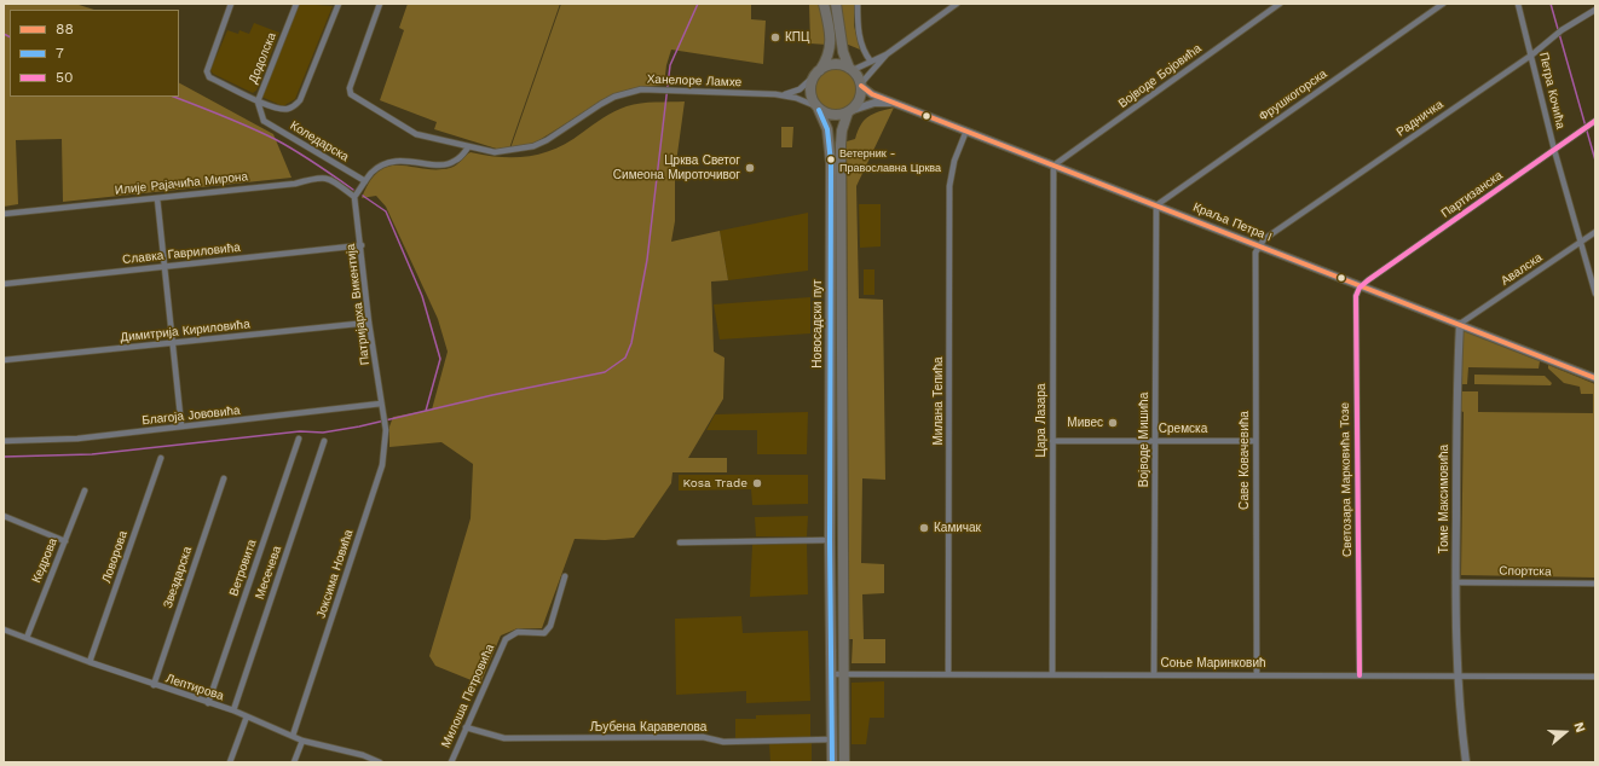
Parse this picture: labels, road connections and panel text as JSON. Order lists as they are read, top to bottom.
{
  "streets": {
    "main road": ["Новосадски пут"],
    "street": [
      "Додолска",
      "Војводе Бојовића",
      "Ханелоре Ламхе",
      "Петра Кочића",
      "Фрушкогорска",
      "Радничка",
      "Коледарска",
      "Илије Рајачића Мирона",
      "Партизанска",
      "Краља Петра I",
      "Славка Гавриловића",
      "Авалска",
      "Патријарха Викентија",
      "Димитрија Кириловића",
      "Милана Тепића",
      "Благоја Јововића",
      "Цара Лазара",
      "Сремска",
      "Војводе Мишића",
      "Саве Ковачевића",
      "Светозара Марковића Тозе",
      "Томе Максимовића",
      "Ловорова",
      "Кедрова",
      "Ветровита",
      "Спортска",
      "Месечева",
      "Јоксима Новића",
      "Звездарска",
      "Соње Маринковић",
      "Лептирова",
      "Милоша Петровића",
      "Љубена Каравелова"
    ]
  },
  "crossings": [
    ["Додолска", "Коледарска"],
    ["Војводе Бојовића", "Краља Петра I"],
    ["Војводе Бојовића", "Цара Лазара"],
    ["Ханелоре Ламхе", "Краља Петра I"],
    ["Ханелоре Ламхе", "Новосадски пут"],
    ["Петра Кочића", "Радничка"],
    ["Петра Кочића", "Партизанска"],
    ["Петра Кочића", "Авалска"],
    ["Фрушкогорска", "Краља Петра I"],
    ["Фрушкогорска", "Војводе Мишића"],
    ["Радничка", "Краља Петра I"],
    ["Радничка", "Саве Ковачевића"],
    ["Илије Рајачића Мирона", "Патријарха Викентија"],
    ["Партизанска", "Краља Петра I"],
    ["Партизанска", "Светозара Марковића Тозе"],
    ["Краља Петра I", "Авалска"],
    ["Краља Петра I", "Новосадски пут"],
    ["Краља Петра I", "Милана Тепића"],
    ["Краља Петра I", "Цара Лазара"],
    ["Краља Петра I", "Војводе Мишића"],
    ["Краља Петра I", "Саве Ковачевића"],
    ["Краља Петра I", "Светозара Марковића Тозе"],
    ["Краља Петра I", "Томе Максимовића"],
    ["Славка Гавриловића", "Патријарха Викентија"],
    ["Авалска", "Томе Максимовића"],
    ["Патријарха Викентија", "Димитрија Кириловића"],
    ["Патријарха Викентија", "Благоја Јововића"],
    ["Патријарха Викентија", "Јоксима Новића"],
    ["Новосадски пут", "Соње Маринковић"],
    ["Новосадски пут", "Љубена Каравелова"],
    ["Милана Тепића", "Соње Маринковић"],
    ["Цара Лазара", "Сремска"],
    ["Цара Лазара", "Соње Маринковић"],
    ["Сремска", "Војводе Мишића"],
    ["Сремска", "Саве Ковачевића"],
    ["Војводе Мишића", "Соње Маринковић"],
    ["Саве Ковачевића", "Соње Маринковић"],
    ["Светозара Марковића Тозе", "Соње Маринковић"],
    ["Томе Максимовића", "Спортска"],
    ["Томе Максимовића", "Соње Маринковић"],
    ["Ловорова", "Лептирова"],
    ["Кедрова", "Лептирова"],
    ["Ветровита", "Лептирова"],
    ["Месечева", "Лептирова"],
    ["Јоксима Новића", "Лептирова"],
    ["Звездарска", "Лептирова"],
    ["Милоша Петровића", "Љубена Каравелова"]
  ],
  "places": [
    "КПЦ",
    "Ветерник - Православна Црква",
    "Црква Светог Симеона Мироточивог",
    "Мивес",
    "Kosa Trade",
    "Камичак"
  ],
  "lines": ["transit line 88", "transit line 7", "transit line 50"],
  "legend": ["88", "7", "50"],
  "north": "right"
}
